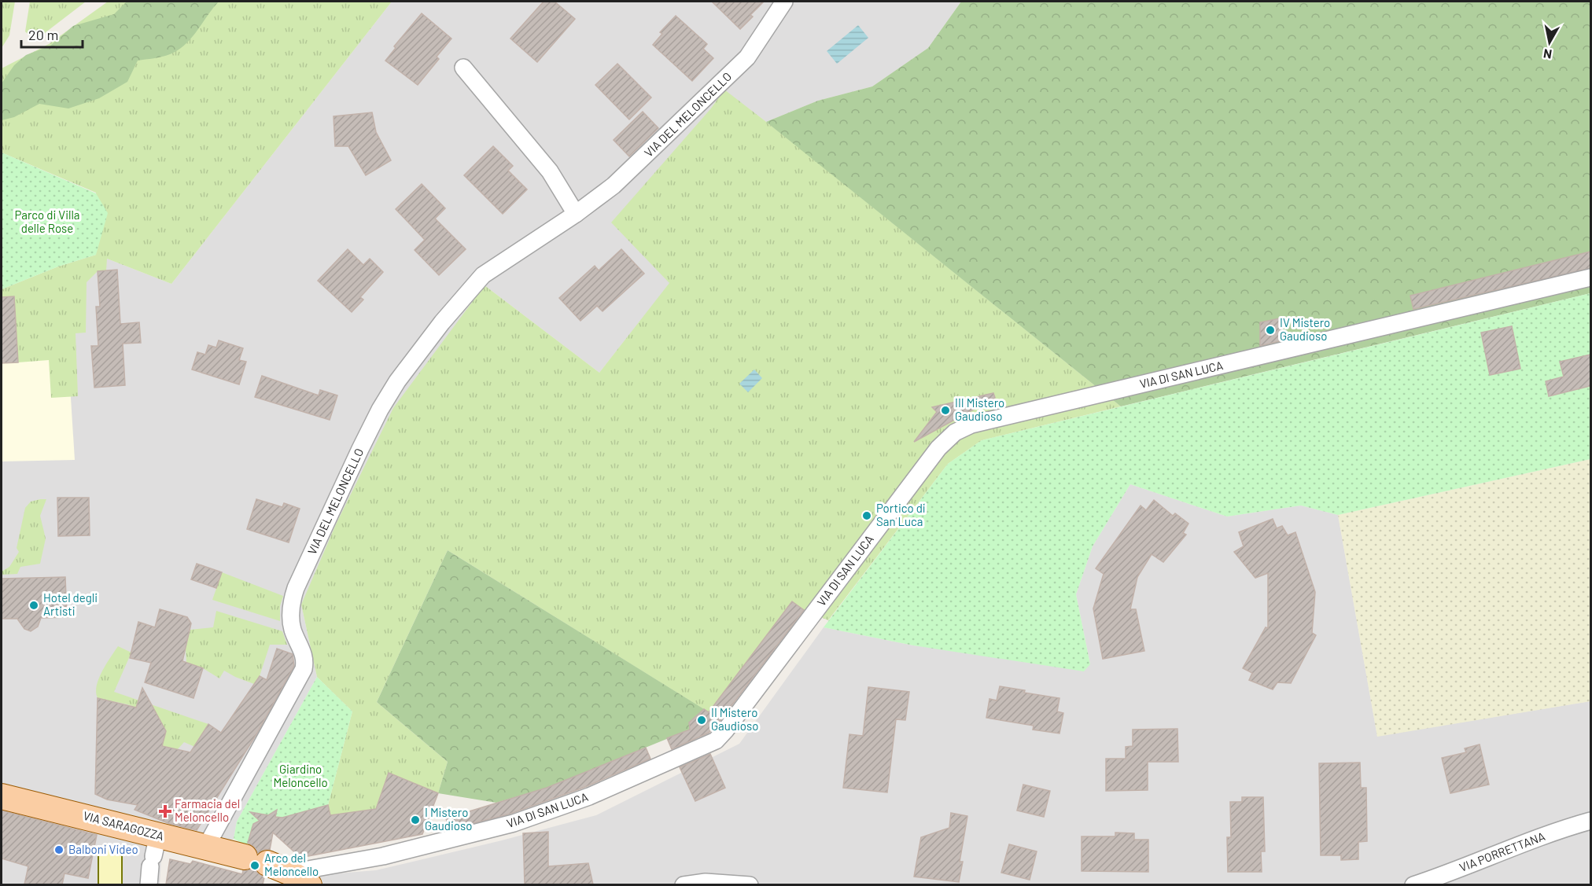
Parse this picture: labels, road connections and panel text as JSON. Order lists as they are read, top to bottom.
{
  "streets": {
    "main road": ["VIA SARAGOZZA"],
    "street": ["VIA DEL MELONCELLO", "VIA DI SAN LUCA", "VIA PORRETTANA"]
  },
  "crossings": [
    ["VIA DEL MELONCELLO", "VIA SARAGOZZA"],
    ["VIA DI SAN LUCA", "VIA SARAGOZZA"]
  ],
  "parks": ["Parco di Villa delle Rose", "Giardino Meloncello"],
  "places": {
    "other": [
      "IV Mistero Gaudioso",
      "III Mistero Gaudioso",
      "Portico di San Luca",
      "Hotel degli Artisti",
      "II Mistero Gaudioso",
      "I Mistero Gaudioso",
      "Balboni Video",
      "Arco del Meloncello"
    ],
    "health": ["Farmacia del Meloncello"]
  },
  "scale_bar": "20 m",
  "north": "bottom"
}
